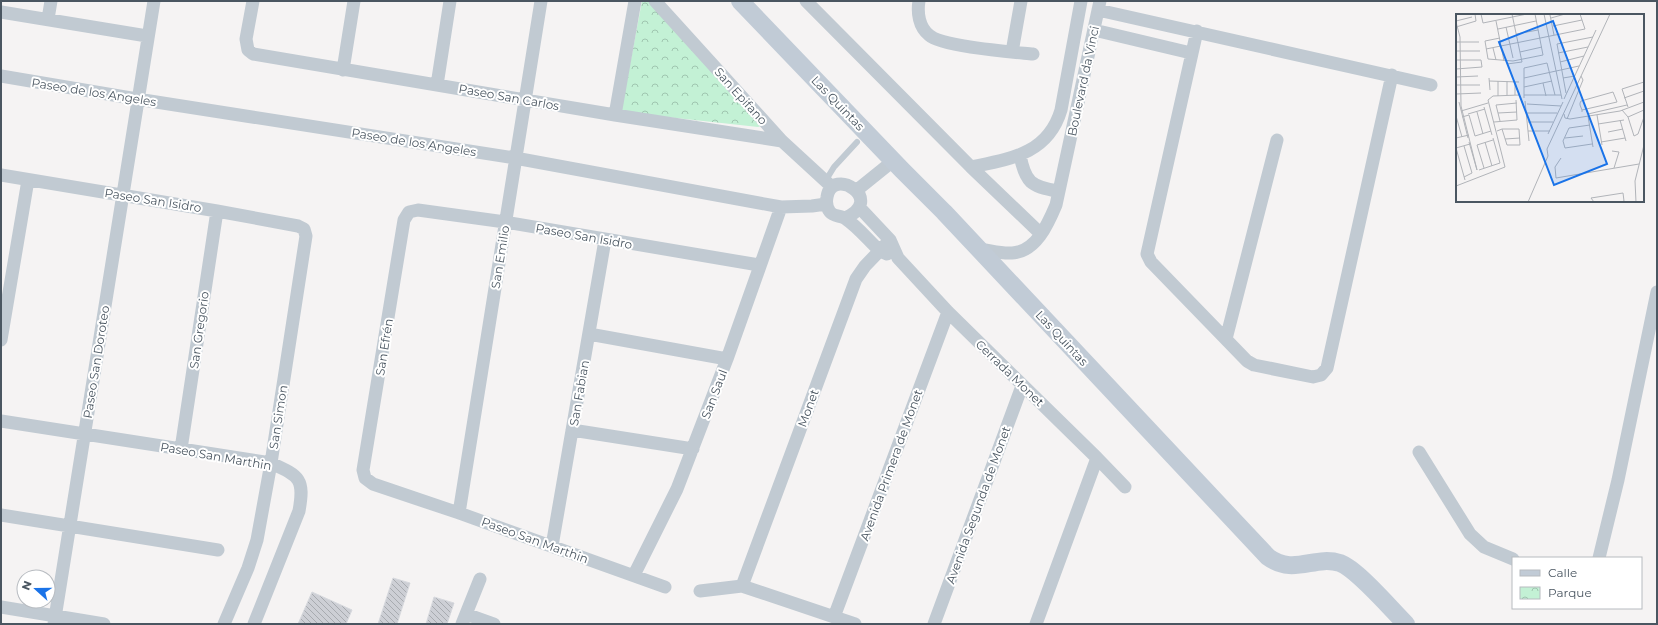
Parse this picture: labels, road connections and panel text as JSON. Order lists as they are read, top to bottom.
{
  "streets": {
    "street": [
      "Boulevard da Vinci",
      "Paseo de los Angeles",
      "San Epifano",
      "Paseo San Carlos",
      "Las Quintas",
      "Paseo San Isidro",
      "San Emilio",
      "San Gregorio",
      "San Efrén",
      "Paseo San Doroteo",
      "Cerrada Monet",
      "San Fabian",
      "San Saul",
      "Monet",
      "San Simon",
      "Paseo San Marthin",
      "Avenida Primera de Monet",
      "Avenida Segunda de Monet"
    ]
  },
  "crossings": [
    ["Paseo de los Angeles", "San Epifano"],
    ["Paseo de los Angeles", "San Emilio"],
    ["Paseo de los Angeles", "Paseo San Doroteo"],
    ["Paseo de los Angeles", "San Saul"],
    ["San Epifano", "Paseo San Carlos"],
    ["Paseo San Carlos", "San Emilio"],
    ["Paseo San Isidro", "San Emilio"],
    ["Paseo San Isidro", "San Gregorio"],
    ["Paseo San Isidro", "San Efrén"],
    ["Paseo San Isidro", "Paseo San Doroteo"],
    ["Paseo San Isidro", "San Fabian"],
    ["Paseo San Isidro", "San Saul"],
    ["Paseo San Isidro", "San Simon"],
    ["San Emilio", "Paseo San Marthin"],
    ["San Gregorio", "Paseo San Marthin"],
    ["San Efrén", "Paseo San Marthin"],
    ["Paseo San Doroteo", "Paseo San Marthin"],
    ["Cerrada Monet", "Avenida Primera de Monet"],
    ["Cerrada Monet", "Avenida Segunda de Monet"],
    ["San Fabian", "Paseo San Marthin"],
    ["San Saul", "Paseo San Marthin"],
    ["San Simon", "Paseo San Marthin"]
  ],
  "legend": ["Calle", "Parque"],
  "north": "left"
}
